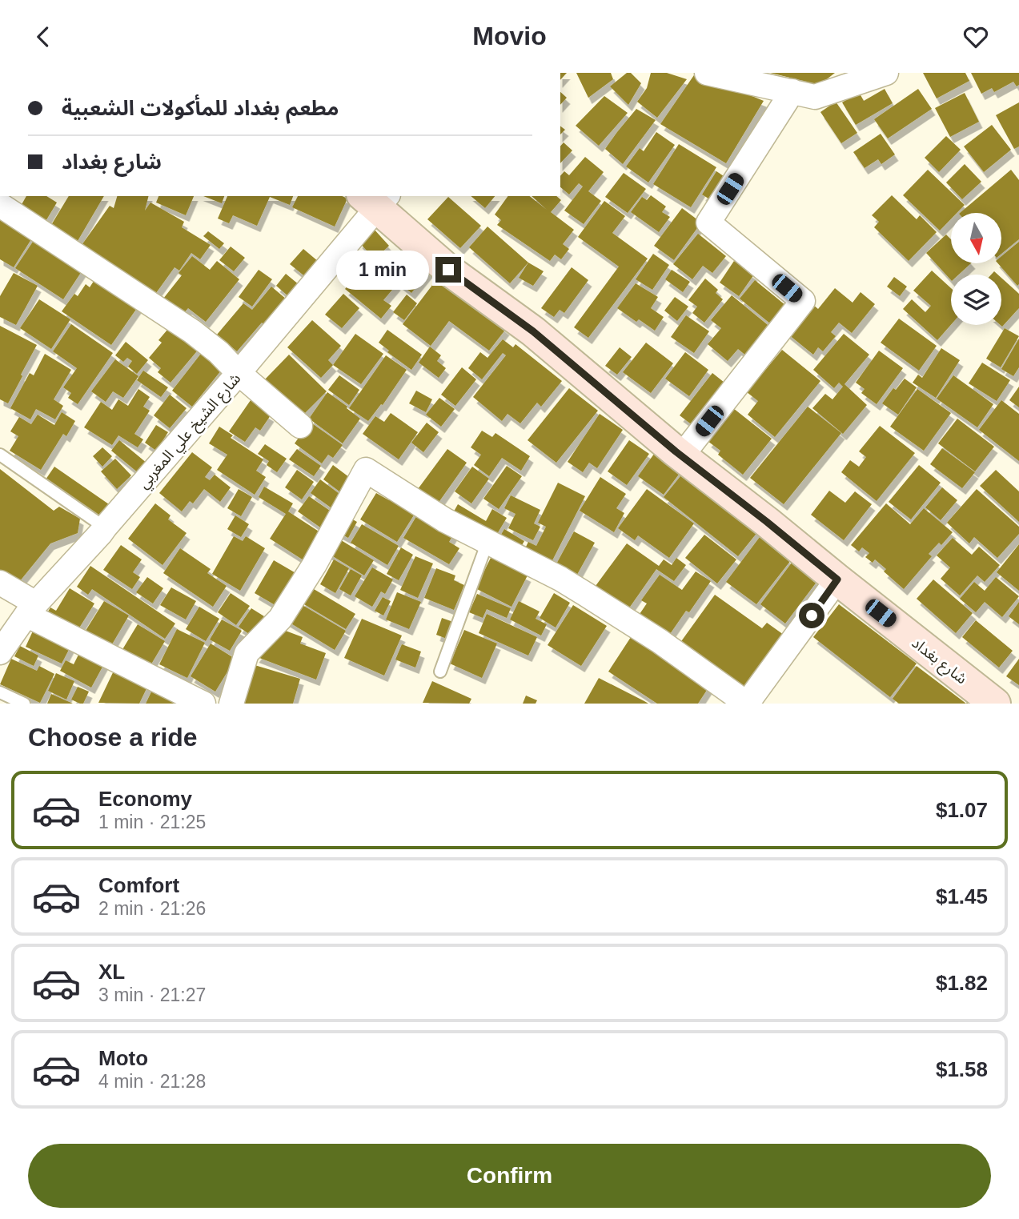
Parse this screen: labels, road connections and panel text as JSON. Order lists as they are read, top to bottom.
{
  "streets": {
    "main road": ["شارع بغداد"],
    "street": ["شارع الشيخ علي المغربي"]
  },
  "crossings": [
    ["شارع الشيخ علي المغربي", "شارع بغداد"]
  ],
  "north": "bottom",
  "page": {
    "header": "Movio",
    "banner": ["مطعم بغداد للمأكولات الشعبية", "شارع بغداد"],
    "bubble": "1 min",
    "heading": "Choose a ride",
    "list": [
      {
        "name": "Economy",
        "note": "1 min · 21:25",
        "value": "$1.07"
      },
      {
        "name": "Comfort",
        "note": "2 min · 21:26",
        "value": "$1.45"
      },
      {
        "name": "XL",
        "note": "3 min · 21:27",
        "value": "$1.82"
      },
      {
        "name": "Moto",
        "note": "4 min · 21:28",
        "value": "$1.58"
      }
    ],
    "buttons": "Confirm"
  }
}
